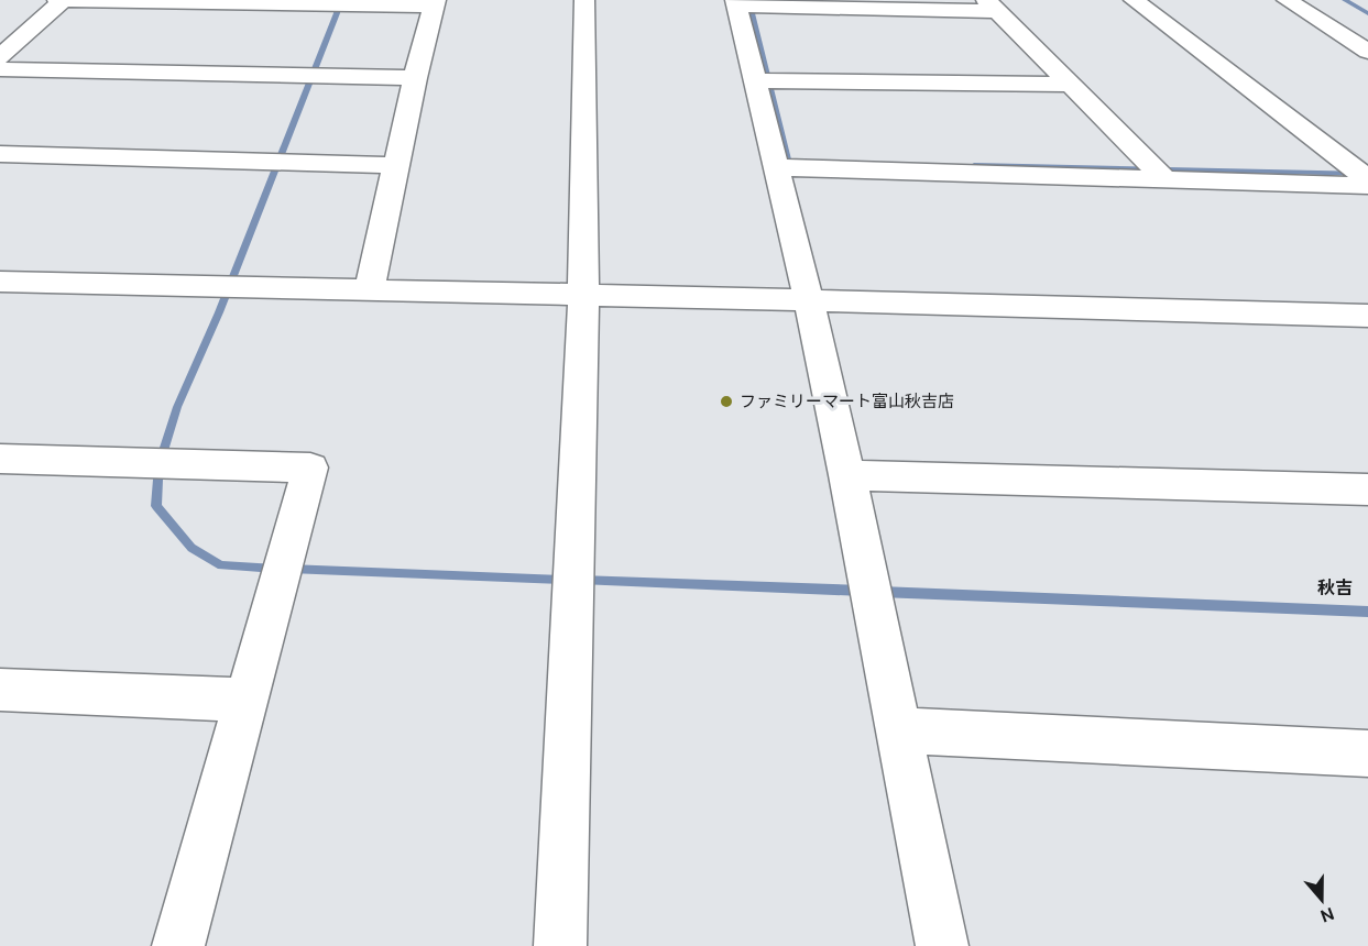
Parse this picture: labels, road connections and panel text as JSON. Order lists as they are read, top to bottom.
{
  "districts": ["秋吉"],
  "places": ["ファミリーマート富山秋吉店"],
  "north": "bottom"
}
